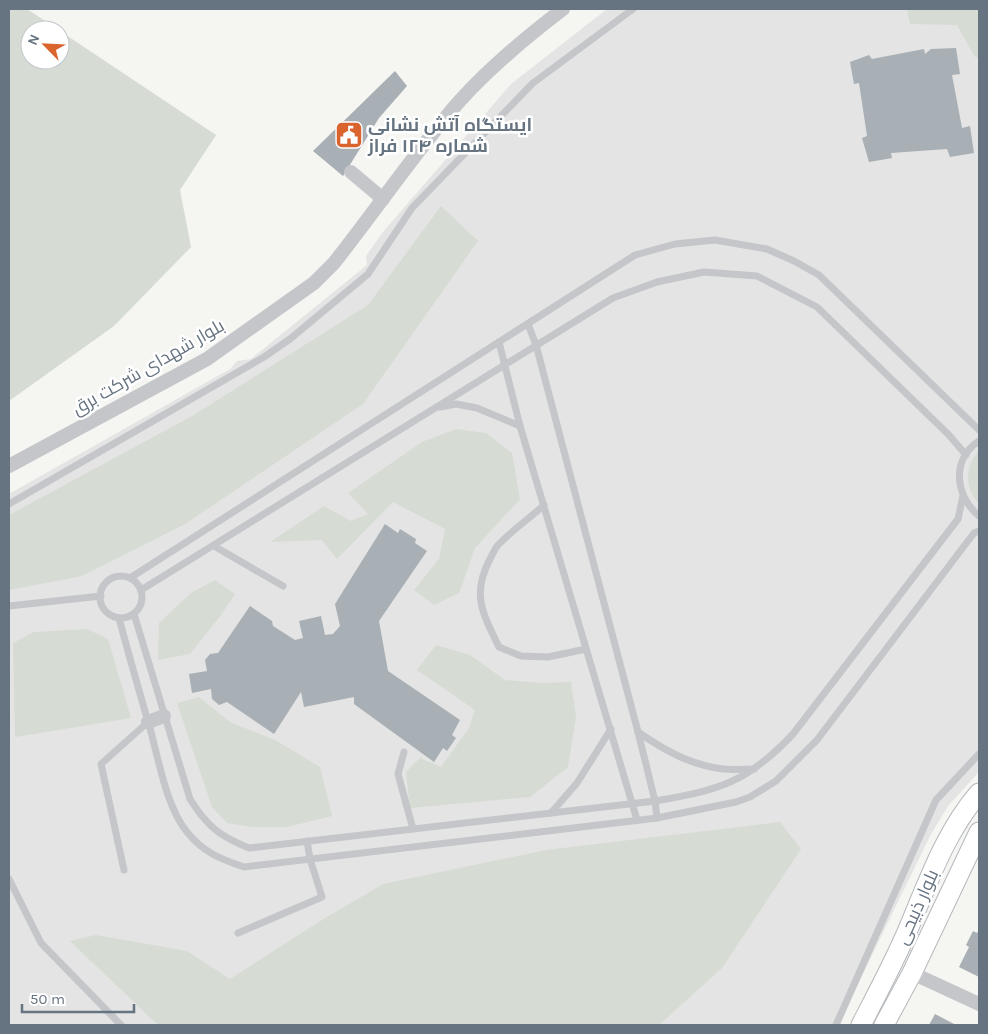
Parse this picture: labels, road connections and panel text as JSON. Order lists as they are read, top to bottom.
{
  "streets": {
    "main road": ["بلوار ذبیحی"],
    "street": ["بلوار شهدای شرکت برق"]
  },
  "places": {
    "public building": ["ایستگاه آتش نشانی شماره ۱۲۴ فراز"]
  },
  "scale_bar": "50 m",
  "north": "top left"
}
